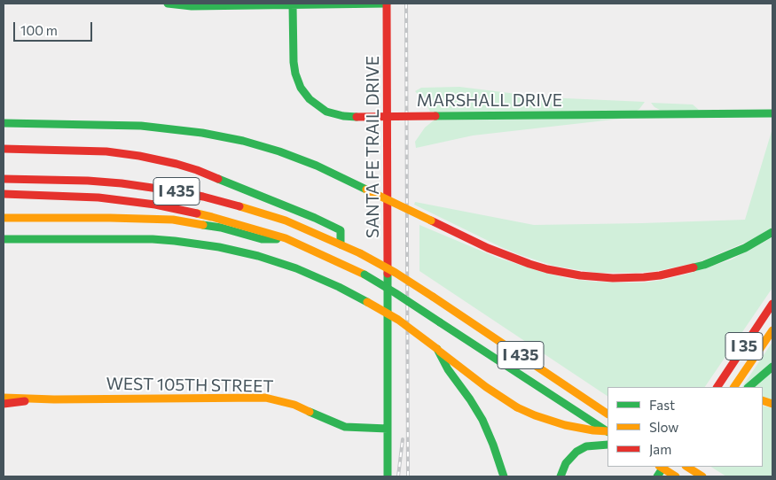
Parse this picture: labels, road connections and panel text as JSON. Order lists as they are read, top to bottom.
{
  "streets": {
    "main road": [
      "MARSHALL DRIVE",
      "SANTA FE TRAIL DRIVE",
      "I 435",
      "I 35",
      "WEST 105TH STREET"
    ]
  },
  "crossings": [
    ["SANTA FE TRAIL DRIVE", "WEST 105TH STREET"]
  ],
  "legend": ["Fast", "Slow", "Jam"],
  "scale_bar": "100 m"
}
